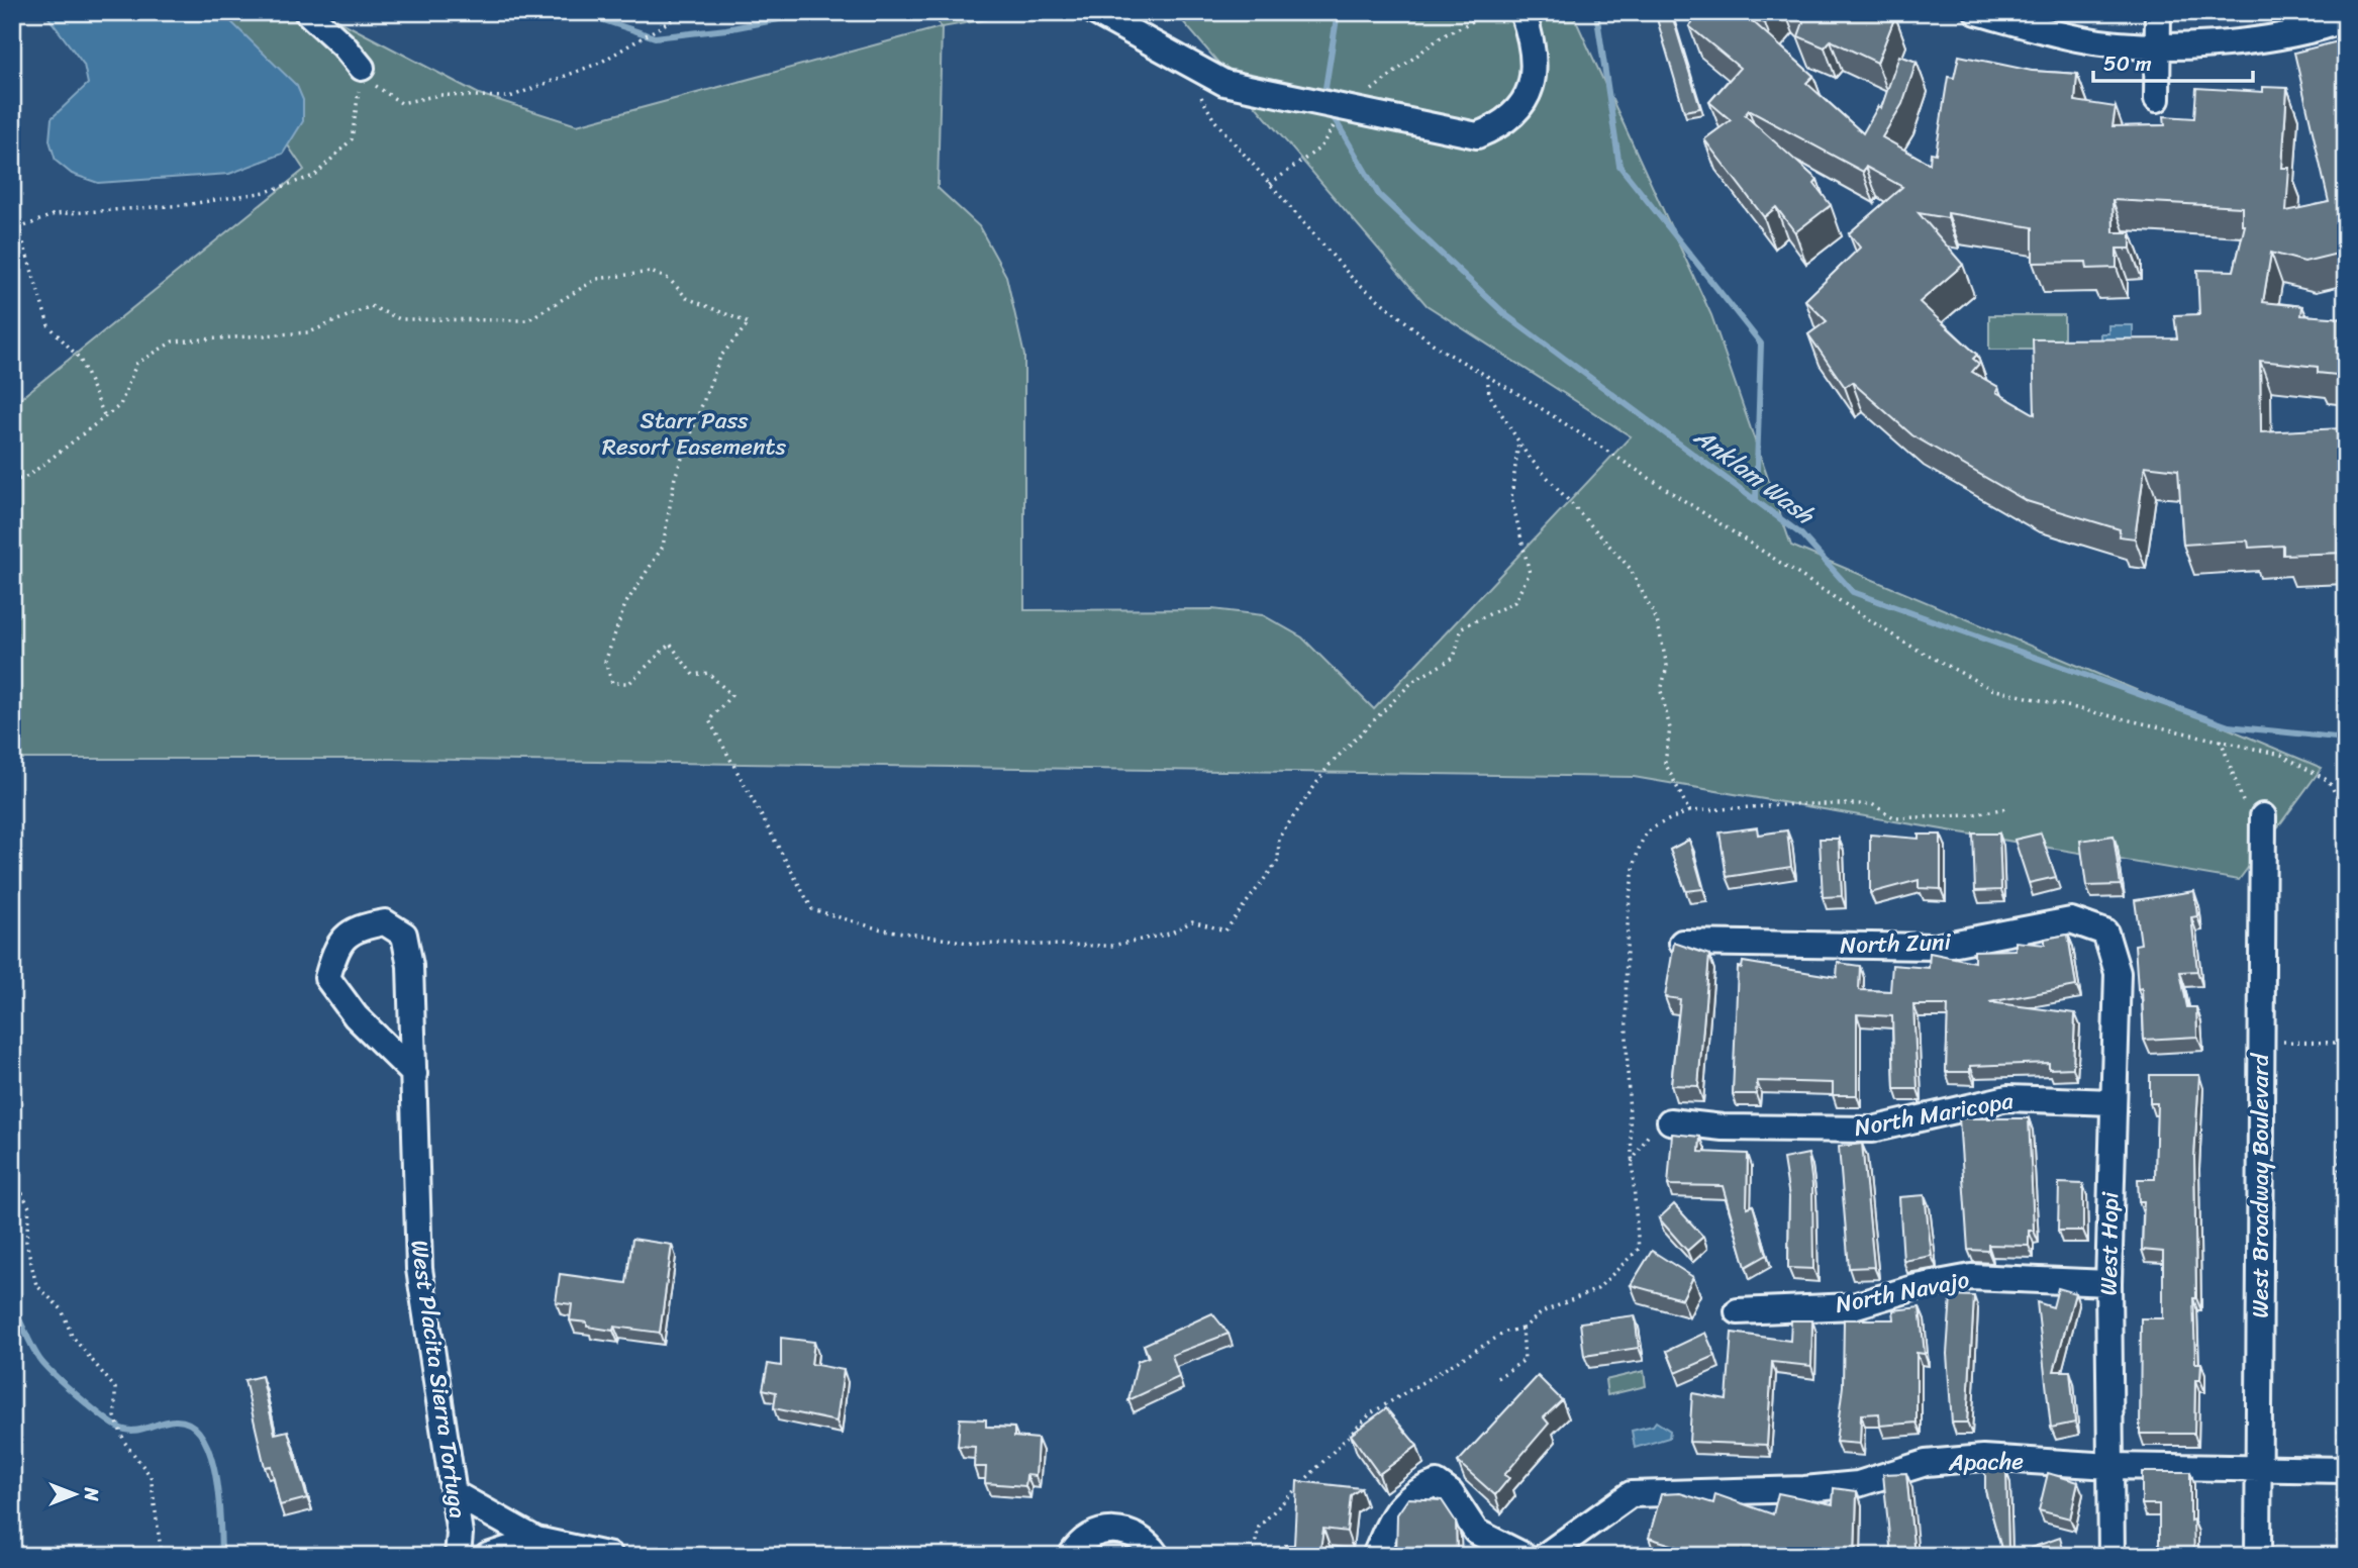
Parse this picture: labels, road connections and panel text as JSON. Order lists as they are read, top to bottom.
{
  "streets": {
    "street": [
      "North Zuni",
      "North Maricopa",
      "West Broadway Boulevard",
      "West Hopi",
      "North Navajo",
      "West Placita Sierra Tortuga",
      "Apache"
    ]
  },
  "crossings": [
    ["North Zuni", "West Hopi"],
    ["North Maricopa", "West Hopi"],
    ["West Broadway Boulevard", "Apache"],
    ["West Hopi", "North Navajo"],
    ["West Hopi", "Apache"]
  ],
  "water": ["Anklam Wash"],
  "parks": ["Starr Pass Resort Easements"],
  "scale_bar": "50 m",
  "north": "right"
}
